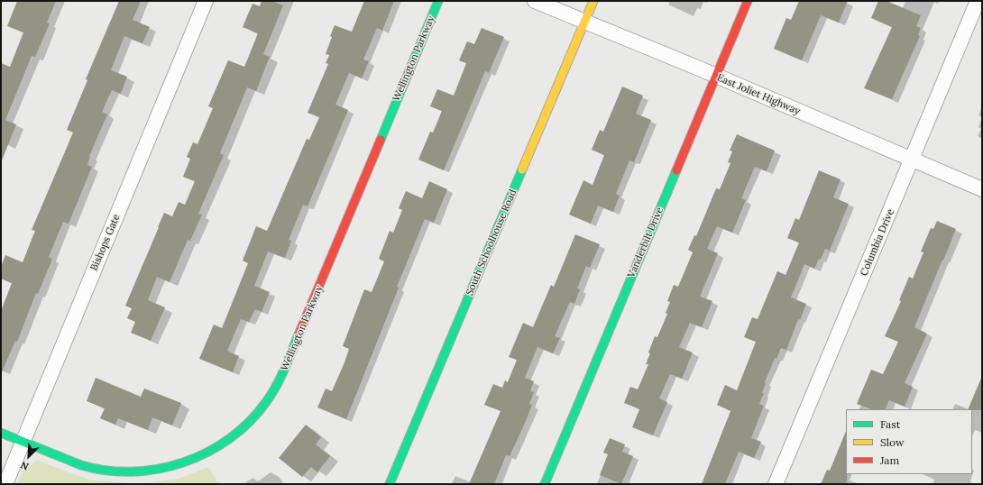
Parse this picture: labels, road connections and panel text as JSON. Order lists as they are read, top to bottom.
{
  "streets": {
    "street": [
      "Wellington Parkway",
      "East Joliet Highway",
      "Bishops Gate",
      "South Schoolhouse Road",
      "Vanderbilt Drive",
      "Columbia Drive"
    ]
  },
  "crossings": [
    ["Wellington Parkway", "Bishops Gate"],
    ["East Joliet Highway", "South Schoolhouse Road"],
    ["East Joliet Highway", "Vanderbilt Drive"],
    ["East Joliet Highway", "Columbia Drive"]
  ],
  "legend": ["Fast", "Slow", "Jam"],
  "north": "bottom left"
}
